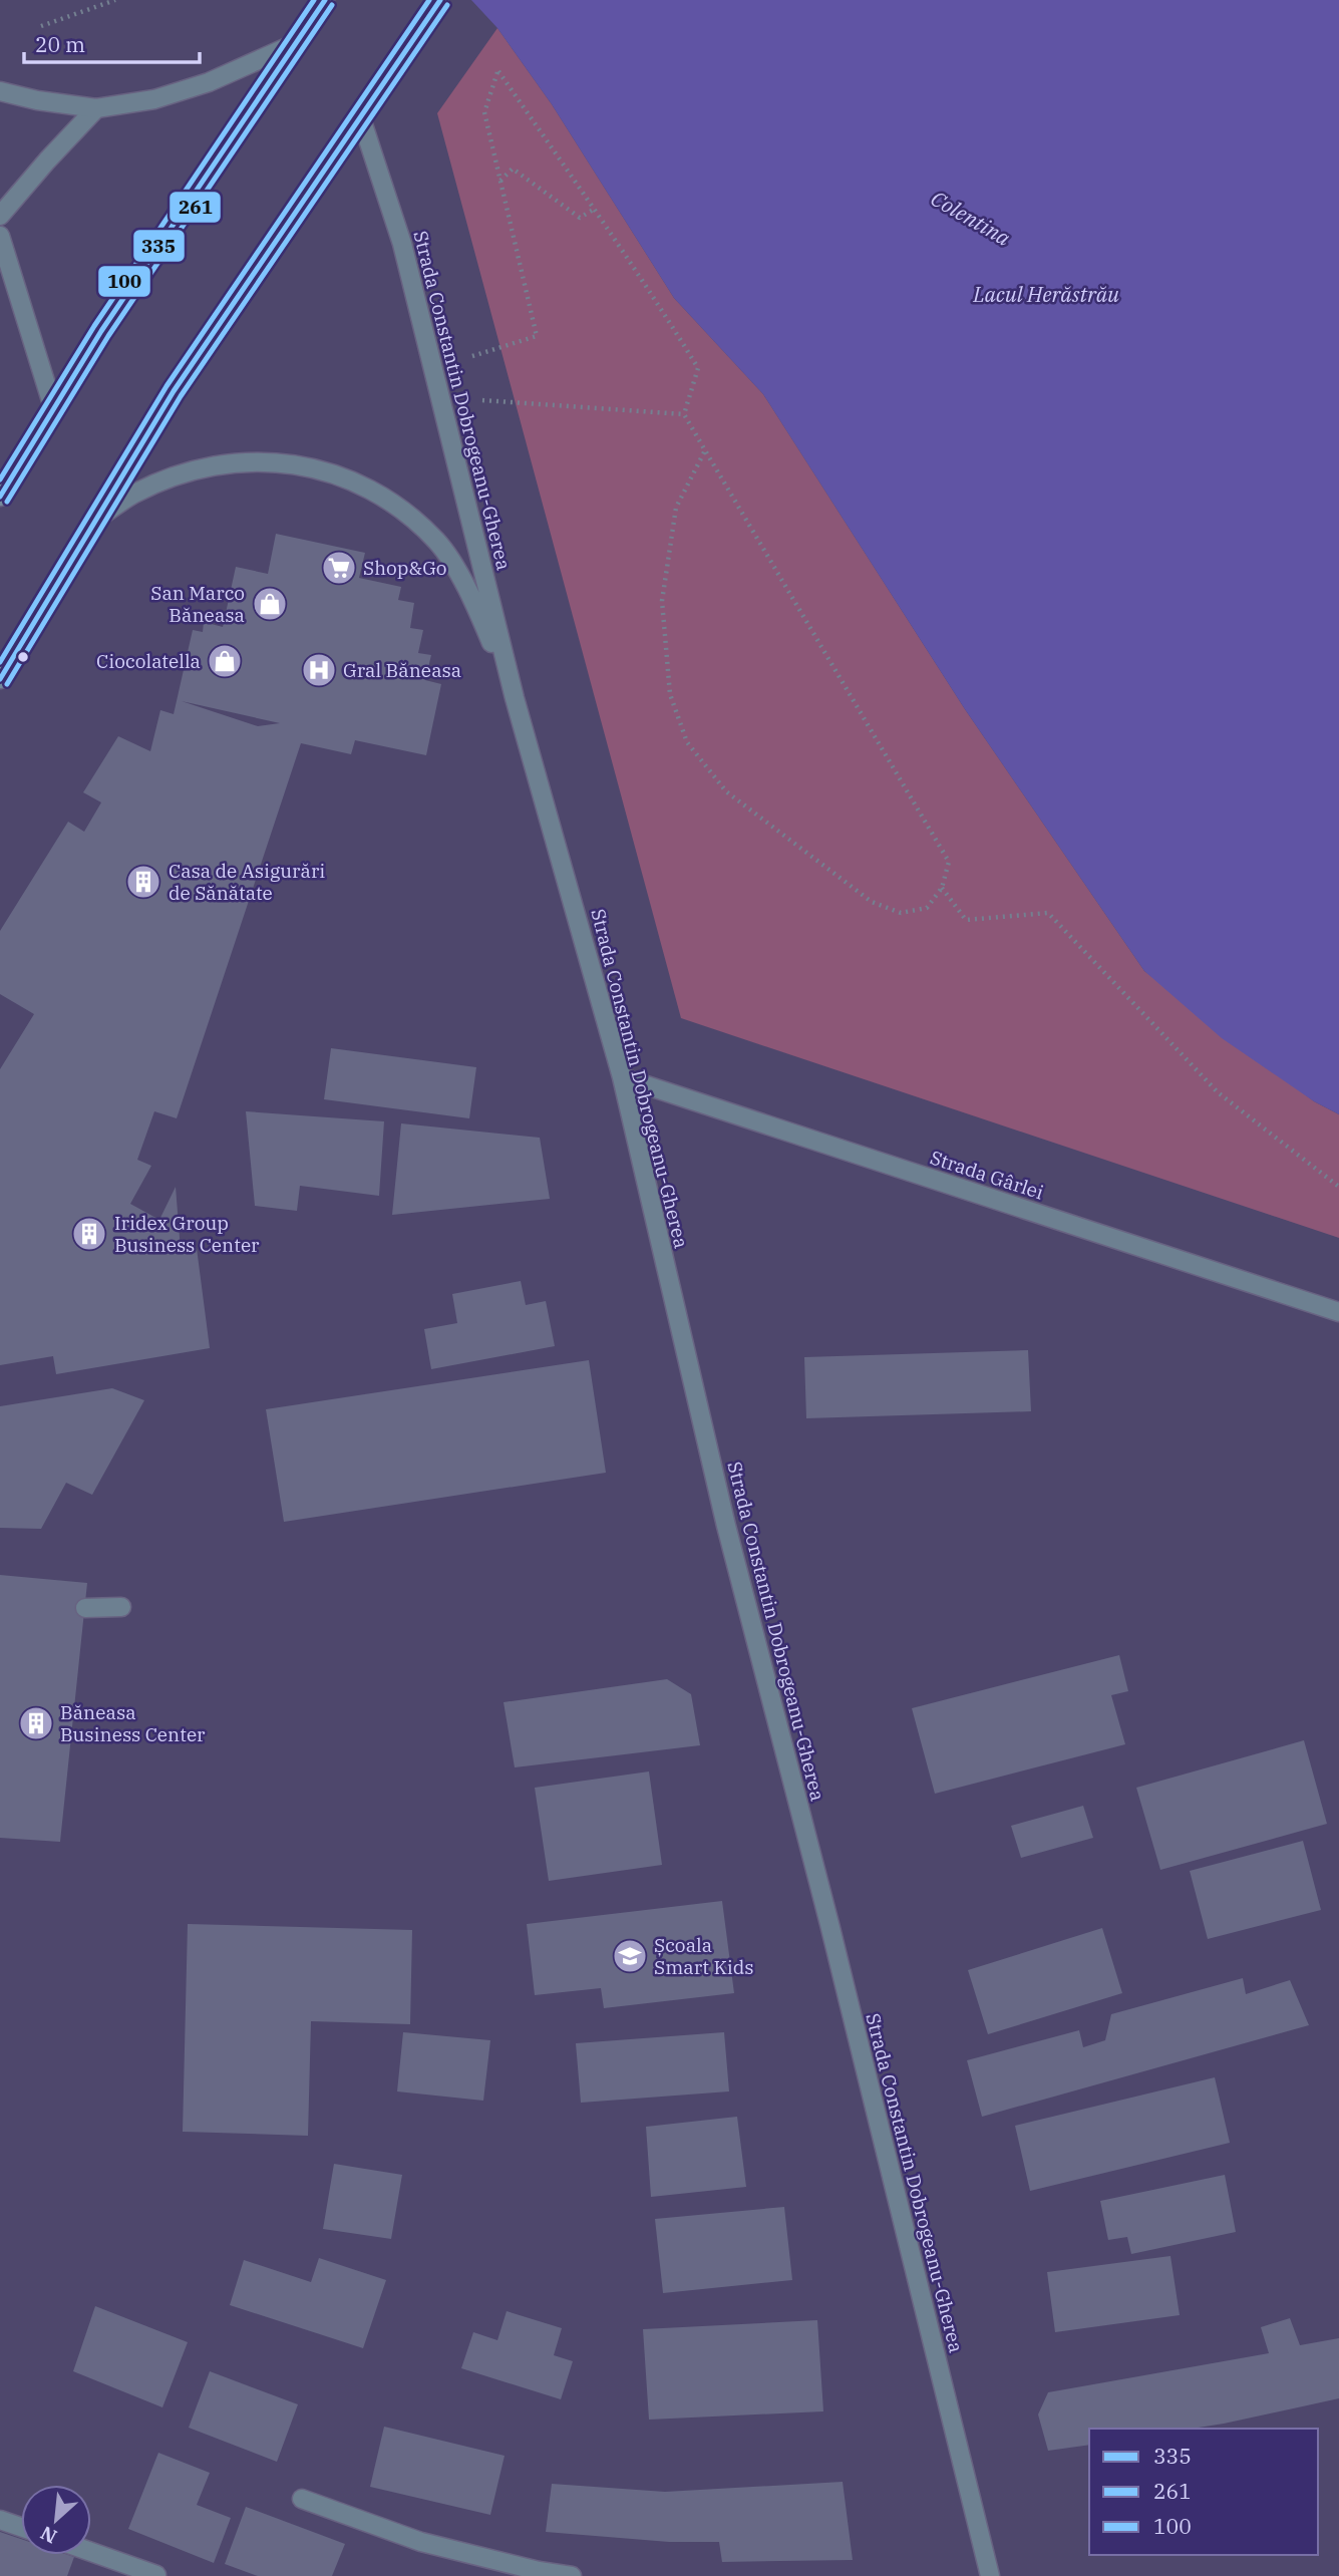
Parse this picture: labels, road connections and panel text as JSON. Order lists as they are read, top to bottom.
{
  "streets": {
    "street": ["Strada Constantin Dobrogeanu-Gherea", "Strada Gârlei"]
  },
  "crossings": [
    ["Strada Constantin Dobrogeanu-Gherea", "Strada Gârlei"]
  ],
  "water": ["Colentina", "Lacul Herăstrău"],
  "places": {
    "supermarket": ["Shop&Go"],
    "shop": ["San Marco Băneasa", "Ciocolatella"],
    "hospital": ["Gral Băneasa"],
    "building": ["Casa de Asigurări de Sănătate", "Iridex Group Business Center", "Băneasa Business Center"],
    "school or university": ["Școala Smart Kids"]
  },
  "lines": ["transit line 335", "transit line 100", "transit line 261"],
  "legend": ["335", "261", "100"],
  "scale_bar": "20 m",
  "north": "bottom left"
}
